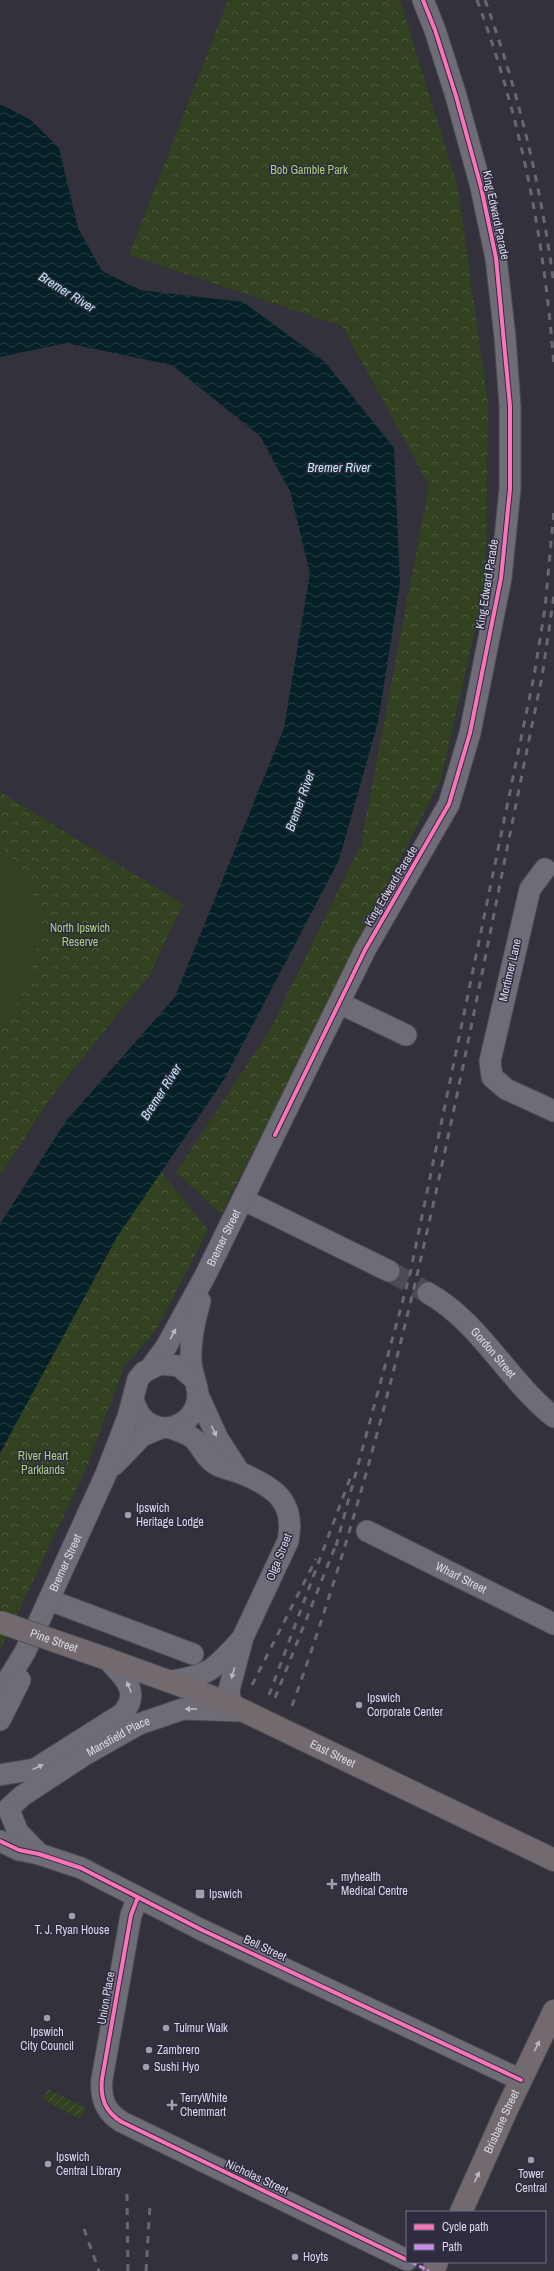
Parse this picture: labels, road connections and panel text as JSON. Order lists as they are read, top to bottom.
{
  "streets": {
    "main road": ["Pine Street", "East Street", "Brisbane Street"],
    "street": [
      "King Edward Parade",
      "Mortimer Lane",
      "Bremer Street",
      "Gordon Street",
      "Olga Street",
      "Wharf Street",
      "Mansfield Place",
      "Bell Street",
      "Union Place",
      "Nicholas Street"
    ]
  },
  "crossings": [
    ["King Edward Parade", "Bremer Street"],
    ["Bremer Street", "Olga Street"],
    ["Olga Street", "Mansfield Place"],
    ["Olga Street", "East Street"],
    ["Pine Street", "Mansfield Place"],
    ["Pine Street", "East Street"],
    ["Mansfield Place", "East Street"],
    ["Mansfield Place", "Bell Street"],
    ["Bell Street", "Union Place"],
    ["Bell Street", "Brisbane Street"],
    ["Union Place", "Nicholas Street"]
  ],
  "one_way": ["Brisbane Street"],
  "water": ["Bremer River"],
  "parks": ["Bob Gamble Park", "North Ipswich Reserve", "River Heart Parklands"],
  "places": {
    "other": [
      "Ipswich Heritage Lodge",
      "Ipswich Corporate Center",
      "T. J. Ryan House",
      "Ipswich City Council",
      "Tulmur Walk",
      "Zambrero",
      "Sushi Hyo",
      "Tower Central",
      "Ipswich Central Library",
      "Hoyts"
    ],
    "health": ["myhealth Medical Centre", "TerryWhite Chemmart"],
    "transit": ["Ipswich"]
  },
  "legend": ["Cycle path", "Path"]
}
